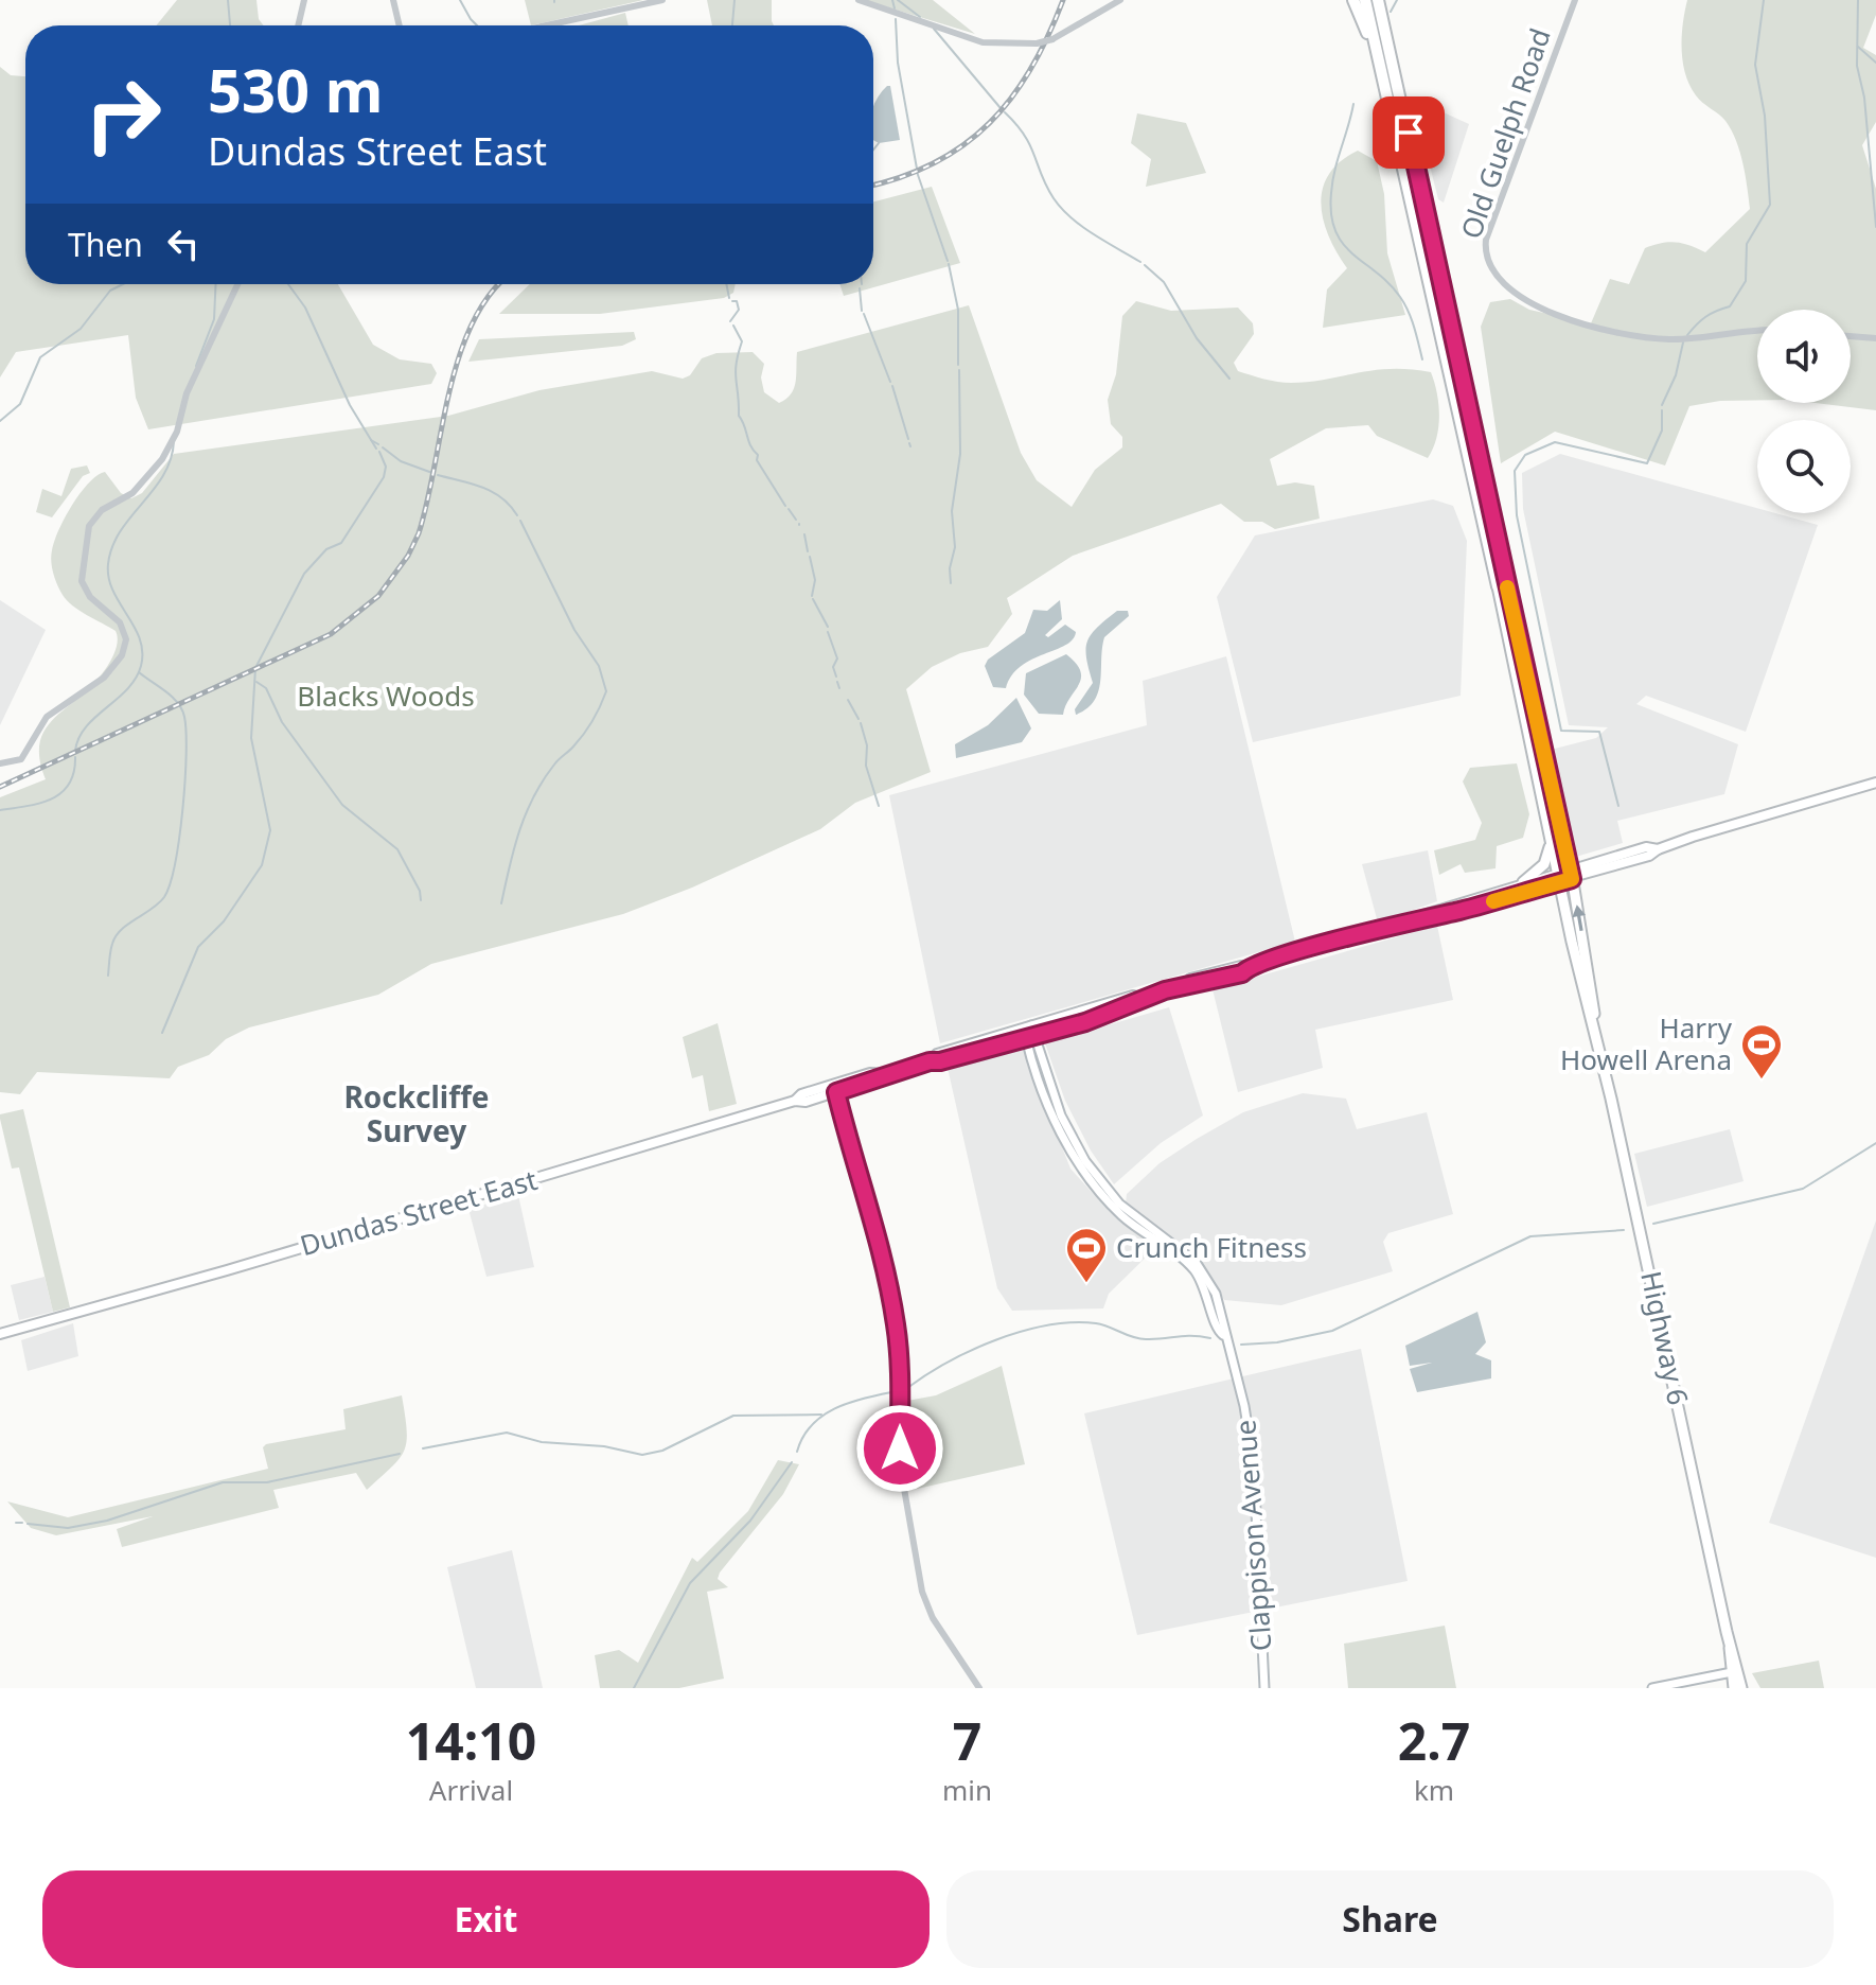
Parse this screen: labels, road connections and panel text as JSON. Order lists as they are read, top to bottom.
{
  "streets": {
    "highway": ["Highway 6"],
    "main road": ["Dundas Street East", "Clappison Avenue"],
    "street": ["Old Guelph Road"]
  },
  "crossings": [
    ["Dundas Street East", "Highway 6"],
    ["Dundas Street East", "Clappison Avenue"]
  ],
  "districts": ["Rockcliffe Survey"],
  "parks": ["Blacks Woods"],
  "places": {
    "sports": ["Harry Howell Arena", "Crunch Fitness"]
  },
  "page": {
    "turn": ["530 m", "Dundas Street East"],
    "then": "Then",
    "eta": [
      "14:10",
      "Arrival",
      "7",
      "min",
      "2.7",
      "km"
    ],
    "buttons": ["Exit", "Share"]
  }
}
